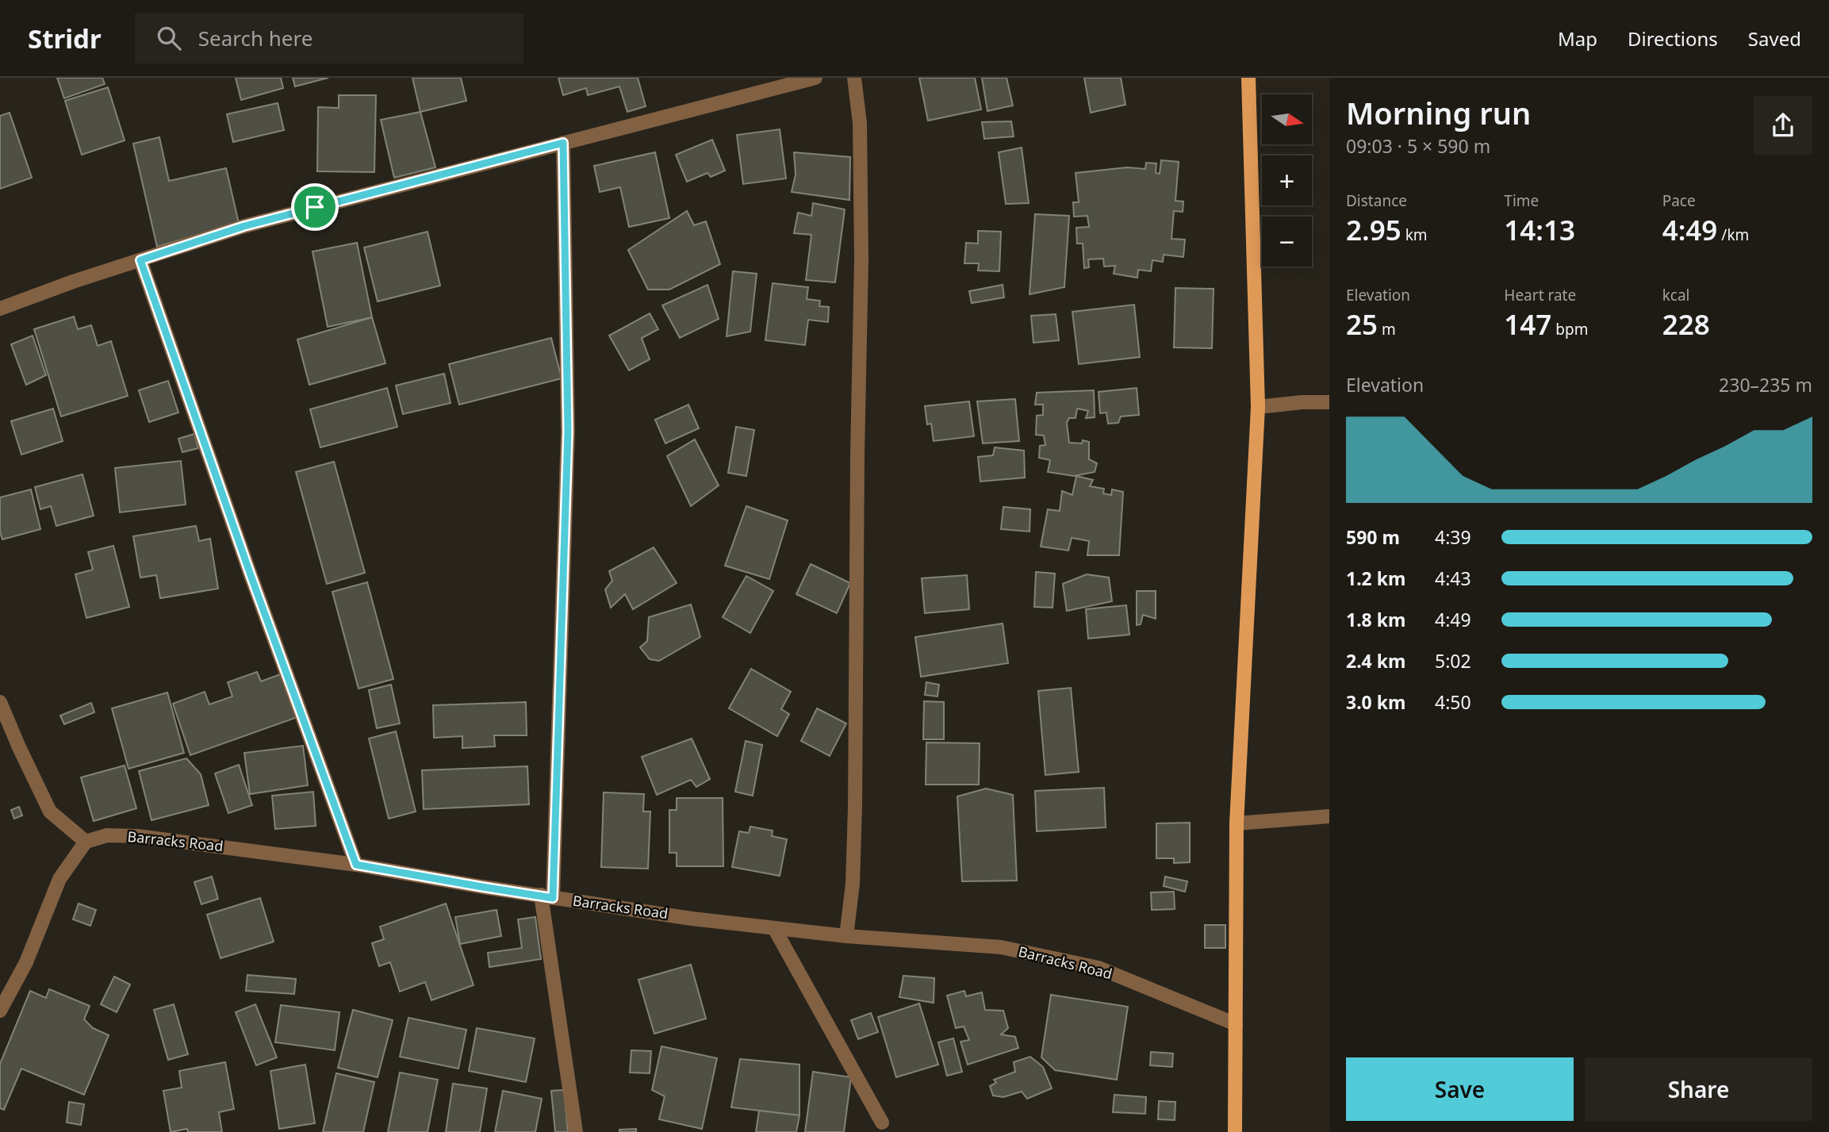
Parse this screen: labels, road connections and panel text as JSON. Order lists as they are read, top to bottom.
{
  "streets": {
    "street": ["Barracks Road"]
  },
  "north": "right",
  "page": {
    "header": "Stridr",
    "search": "Search here",
    "nav": ["Map", "Directions", "Saved"],
    "heading": ["Morning run", "09:03 · 5 × 590 m"],
    "map_buttons": ["+", "−"],
    "stats": [
      ["Distance", "2.95 km"],
      ["Time", "14:13"],
      ["Pace", "4:49 /km"],
      ["Elevation", "25 m"],
      ["Heart rate", "147 bpm"],
      ["kcal", "228"]
    ],
    "chart": ["Elevation", "230–235 m"],
    "list": [
      {
        "name": "590 m",
        "note": "4:39"
      },
      {
        "name": "1.2 km",
        "note": "4:43"
      },
      {
        "name": "1.8 km",
        "note": "4:49"
      },
      {
        "name": "2.4 km",
        "note": "5:02"
      },
      {
        "name": "3.0 km",
        "note": "4:50"
      }
    ],
    "buttons": ["Save", "Share"]
  }
}
